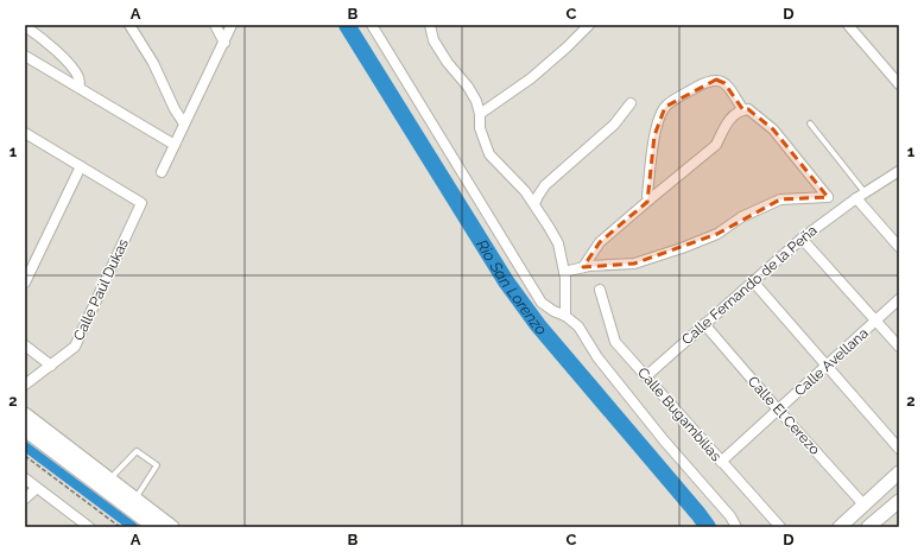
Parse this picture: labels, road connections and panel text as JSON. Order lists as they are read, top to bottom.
{
  "streets": {
    "street": [
      "Calle Fernando de la Peña",
      "Calle Paúl Dukas",
      "Calle Avellana",
      "Calle Bugambilias",
      "Calle El Cerezo"
    ]
  },
  "crossings": [
    ["Calle Fernando de la Peña", "Calle Bugambilias"],
    ["Calle Fernando de la Peña", "Calle El Cerezo"],
    ["Calle Avellana", "Calle Bugambilias"],
    ["Calle Avellana", "Calle El Cerezo"]
  ],
  "water": ["Rio San Lorenzo"],
  "grid": {
    "columns": [
      "A",
      "B",
      "C",
      "D"
    ],
    "rows": ["1", "2"]
  }
}
